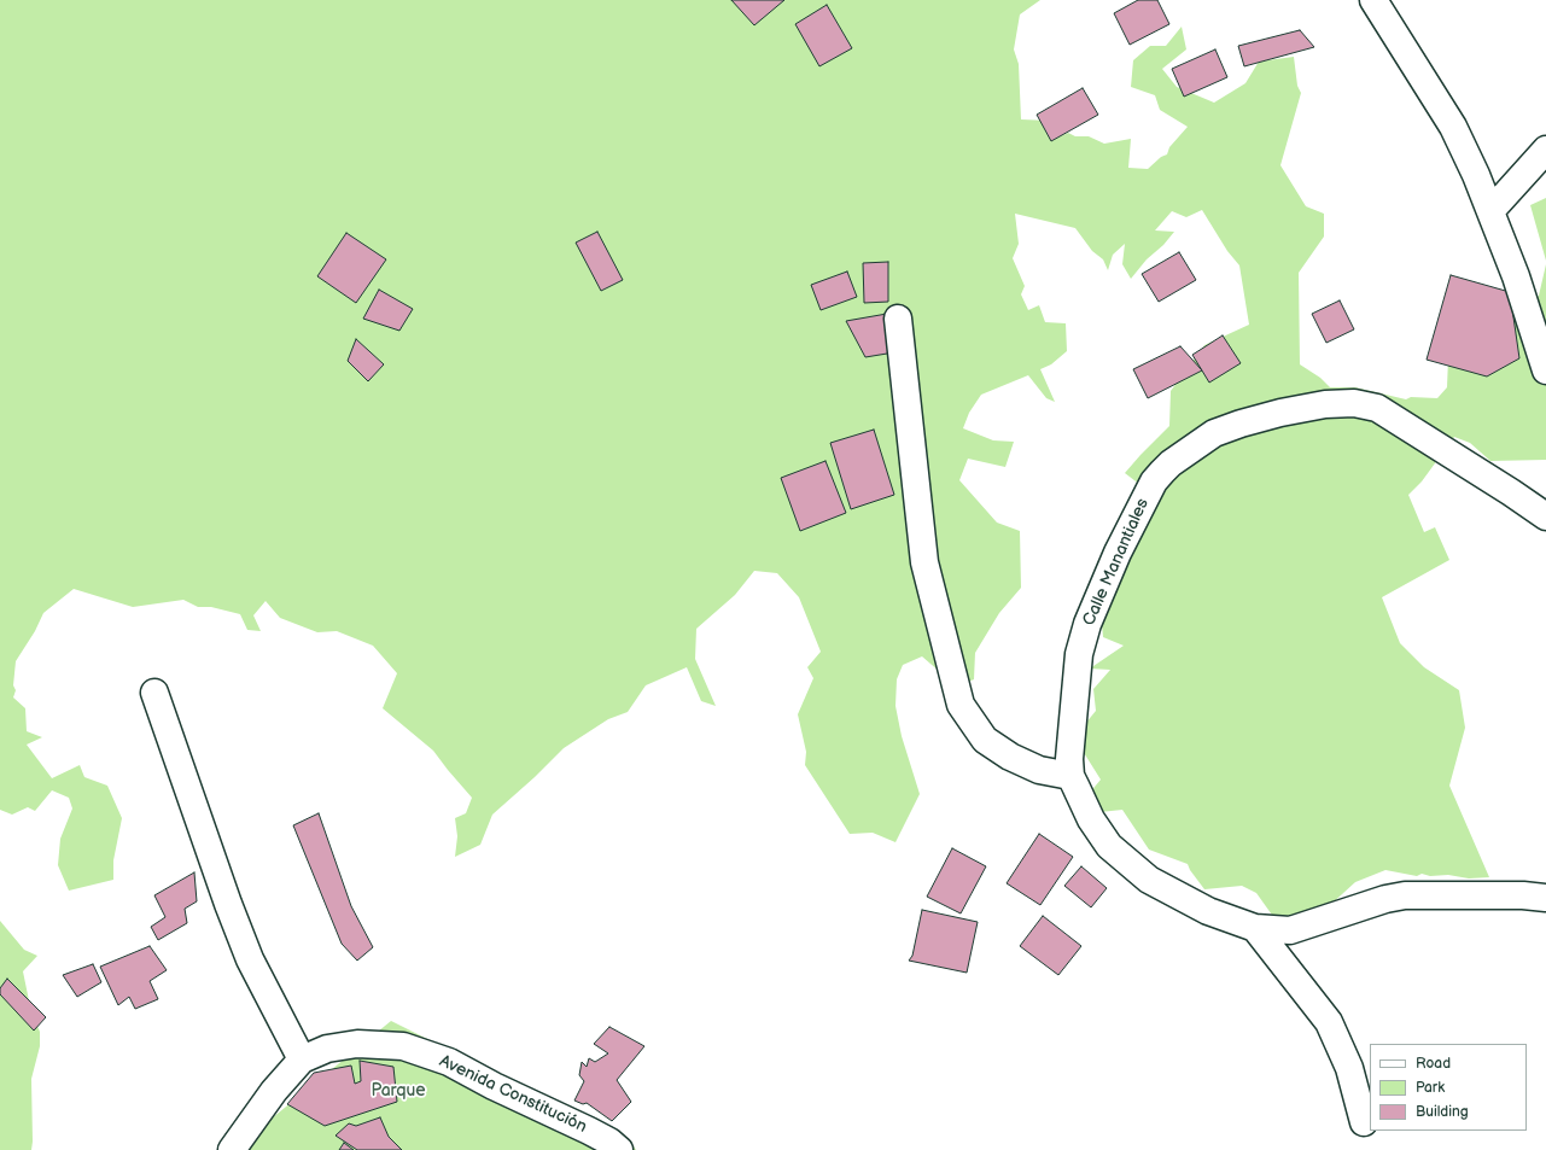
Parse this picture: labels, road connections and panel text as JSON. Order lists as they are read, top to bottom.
{
  "streets": {
    "street": ["Calle Manantiales", "Avenida Constitución"]
  },
  "parks": ["Parque"],
  "legend": ["Road", "Park", "Building"]
}
